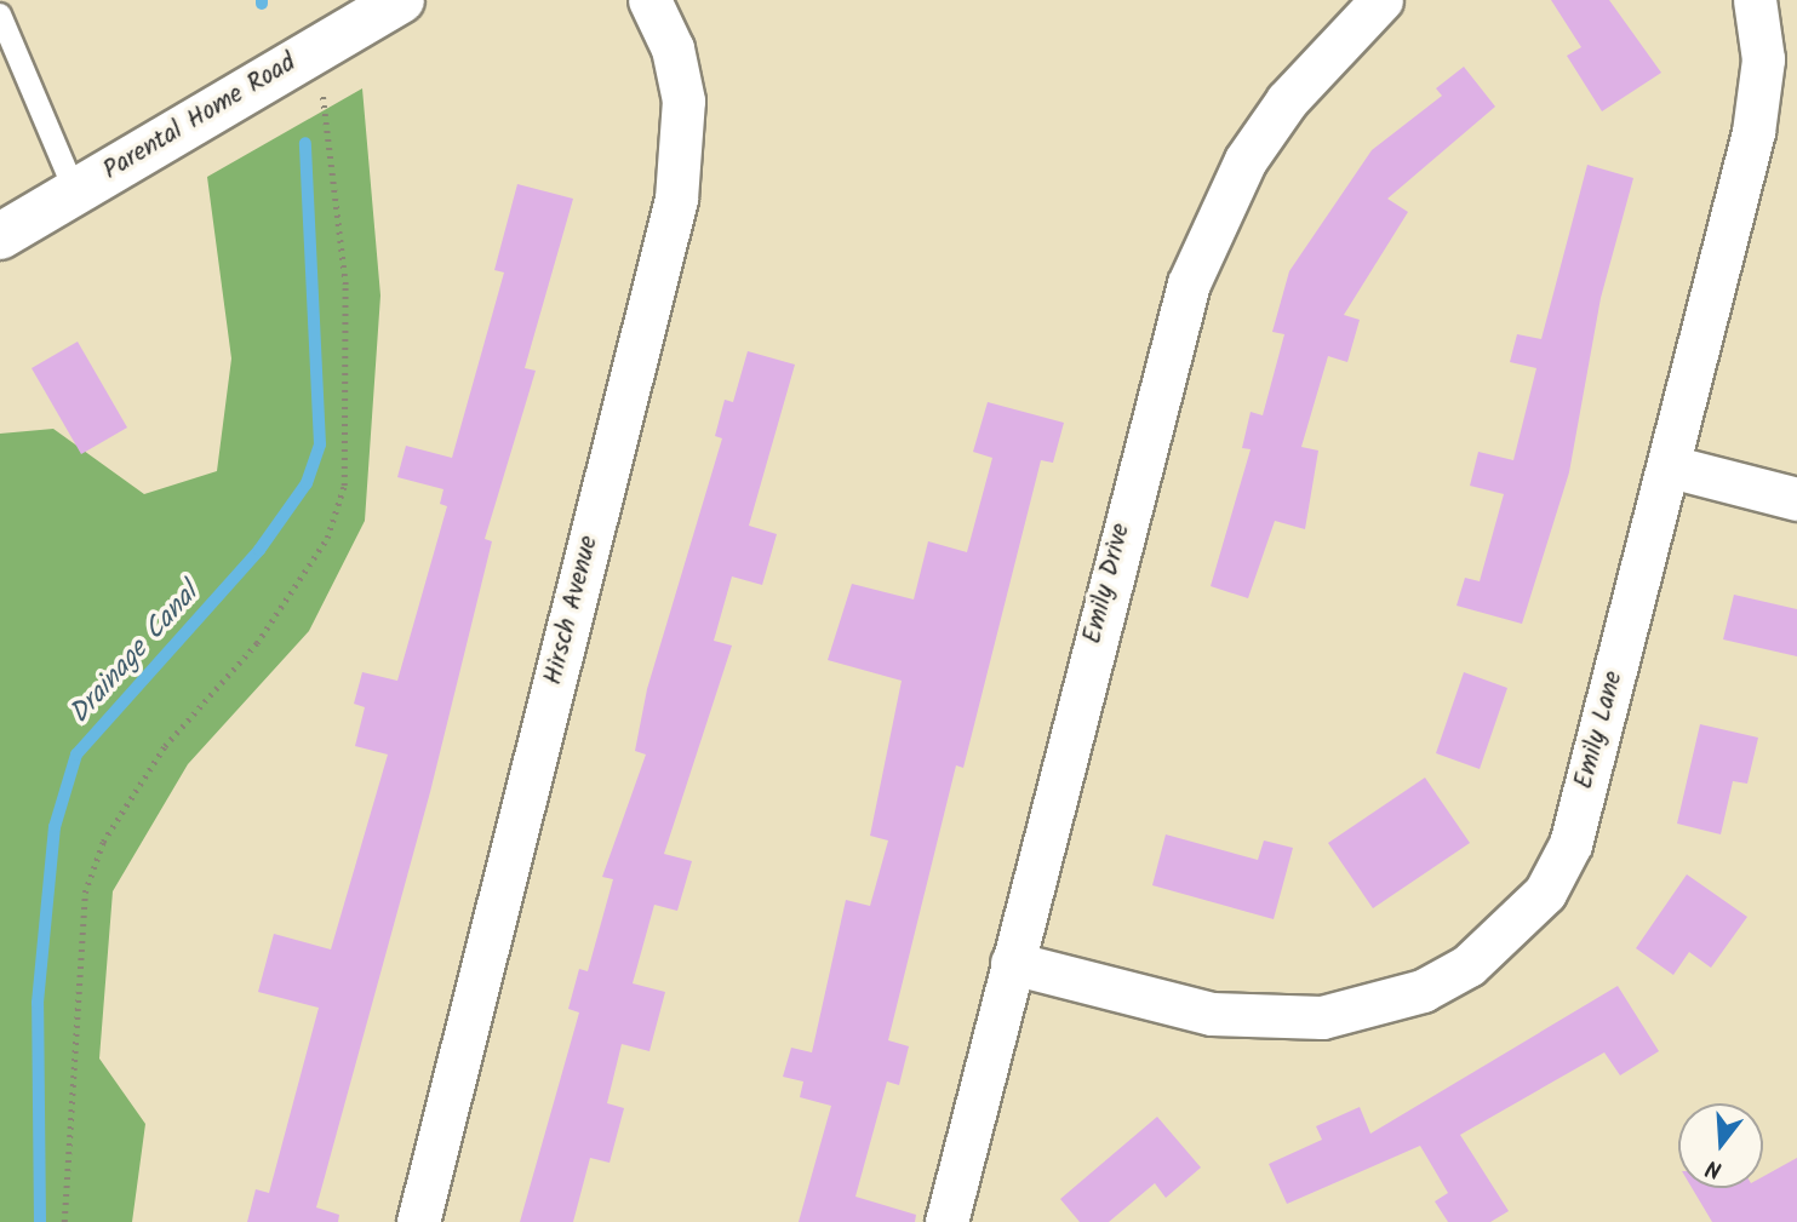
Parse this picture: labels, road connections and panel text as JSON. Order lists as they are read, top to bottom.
{
  "streets": {
    "street": [
      "Parental Home Road",
      "Emily Drive",
      "Hirsch Avenue",
      "Emily Lane"
    ]
  },
  "crossings": [
    ["Emily Drive", "Emily Lane"]
  ],
  "water": ["Drainage Canal"],
  "north": "bottom"
}
